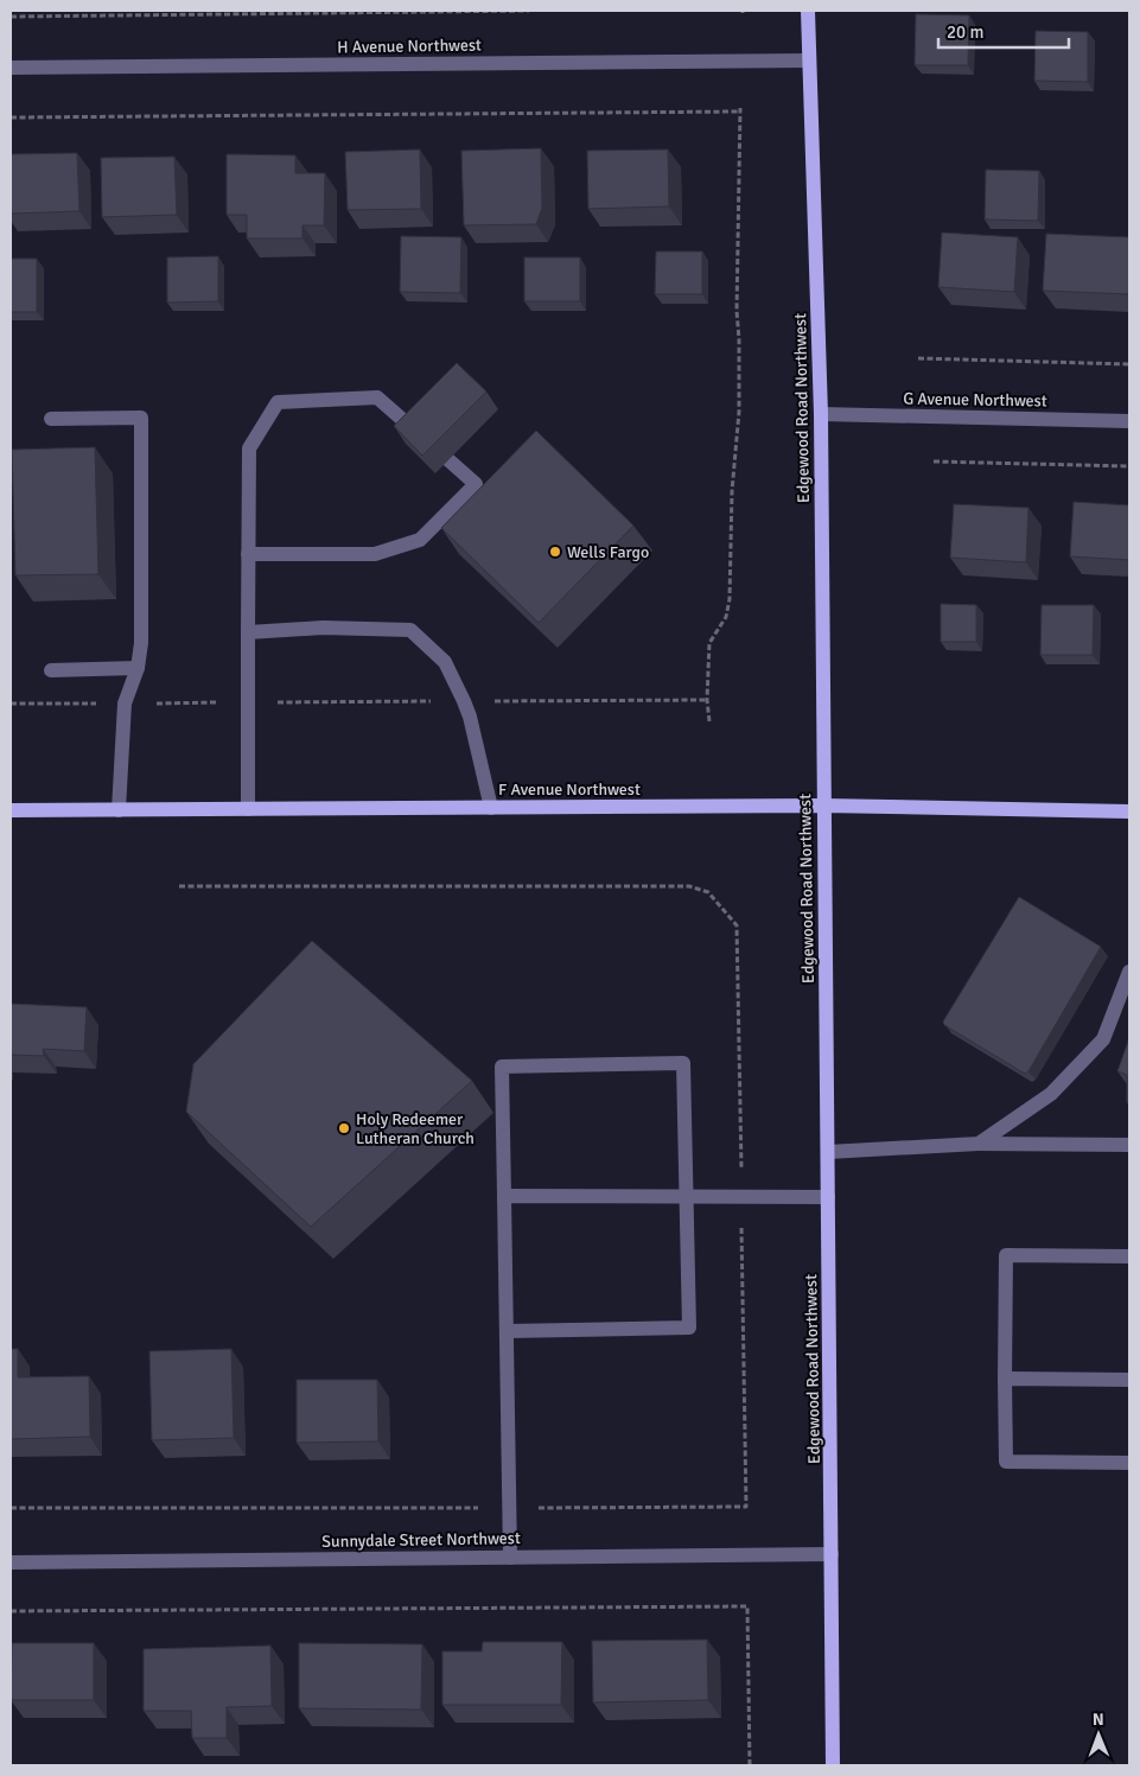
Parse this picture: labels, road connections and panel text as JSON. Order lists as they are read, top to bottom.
{
  "streets": {
    "main road": ["Edgewood Road Northwest", "F Avenue Northwest"],
    "street": ["H Avenue Northwest", "G Avenue Northwest", "Sunnydale Street Northwest"]
  },
  "crossings": [
    ["H Avenue Northwest", "Edgewood Road Northwest"],
    ["G Avenue Northwest", "Edgewood Road Northwest"],
    ["Edgewood Road Northwest", "F Avenue Northwest"],
    ["Edgewood Road Northwest", "Sunnydale Street Northwest"]
  ],
  "places": ["Wells Fargo", "Holy Redeemer Lutheran Church"],
  "scale_bar": "20 m",
  "north": "top"
}
